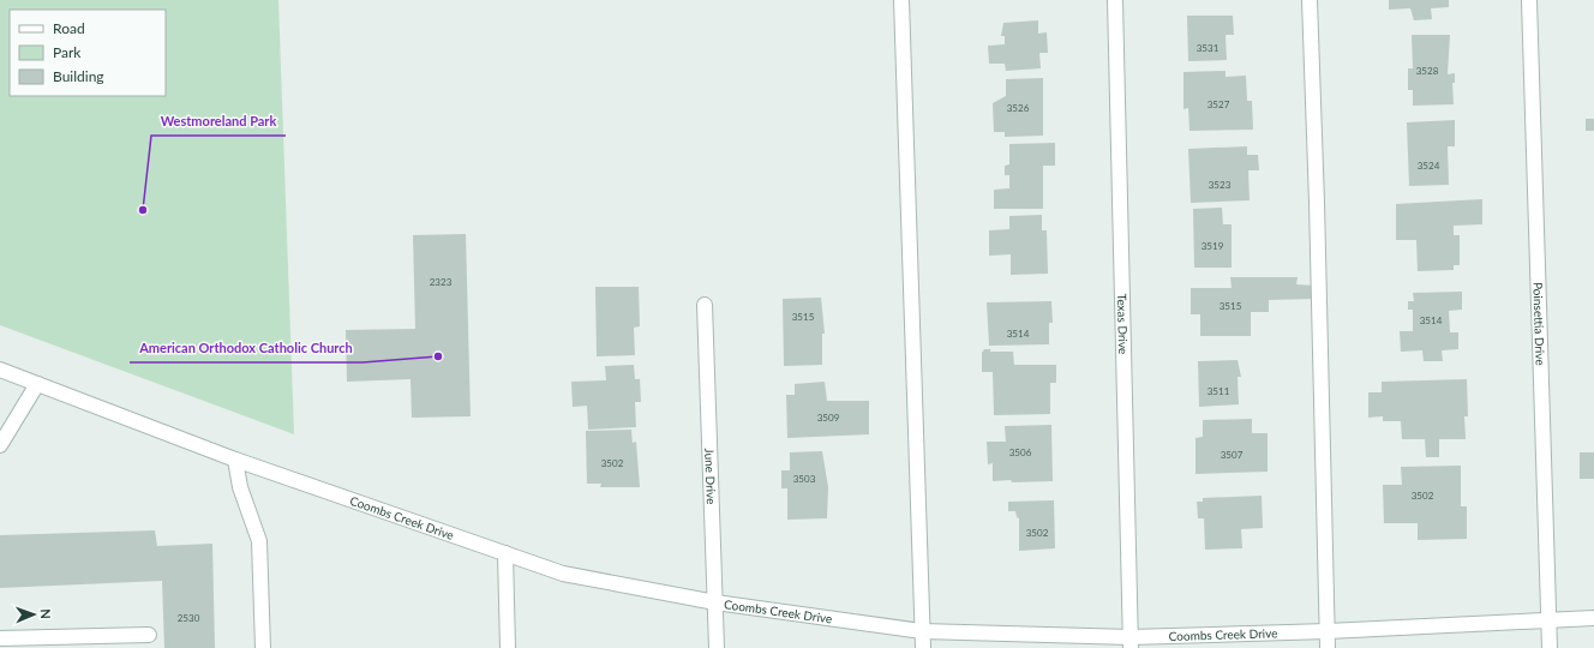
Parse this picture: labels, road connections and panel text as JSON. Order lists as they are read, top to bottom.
{
  "streets": {
    "street": [
      "Texas Drive",
      "Poinsettia Drive",
      "June Drive",
      "Coombs Creek Drive"
    ]
  },
  "crossings": [
    ["Texas Drive", "Coombs Creek Drive"],
    ["Poinsettia Drive", "Coombs Creek Drive"],
    ["June Drive", "Coombs Creek Drive"]
  ],
  "places": ["Westmoreland Park", "American Orthodox Catholic Church"],
  "house_numbers": [
    "3531",
    "3528",
    "3527",
    "3526",
    "3524",
    "3523",
    "3519",
    "2323",
    "3515",
    "3515",
    "3514",
    "3514",
    "3511",
    "3509",
    "3506",
    "3507",
    "3502",
    "3503",
    "3502",
    "3502",
    "2530"
  ],
  "legend": ["Road", "Park", "Building"],
  "north": "right"
}
